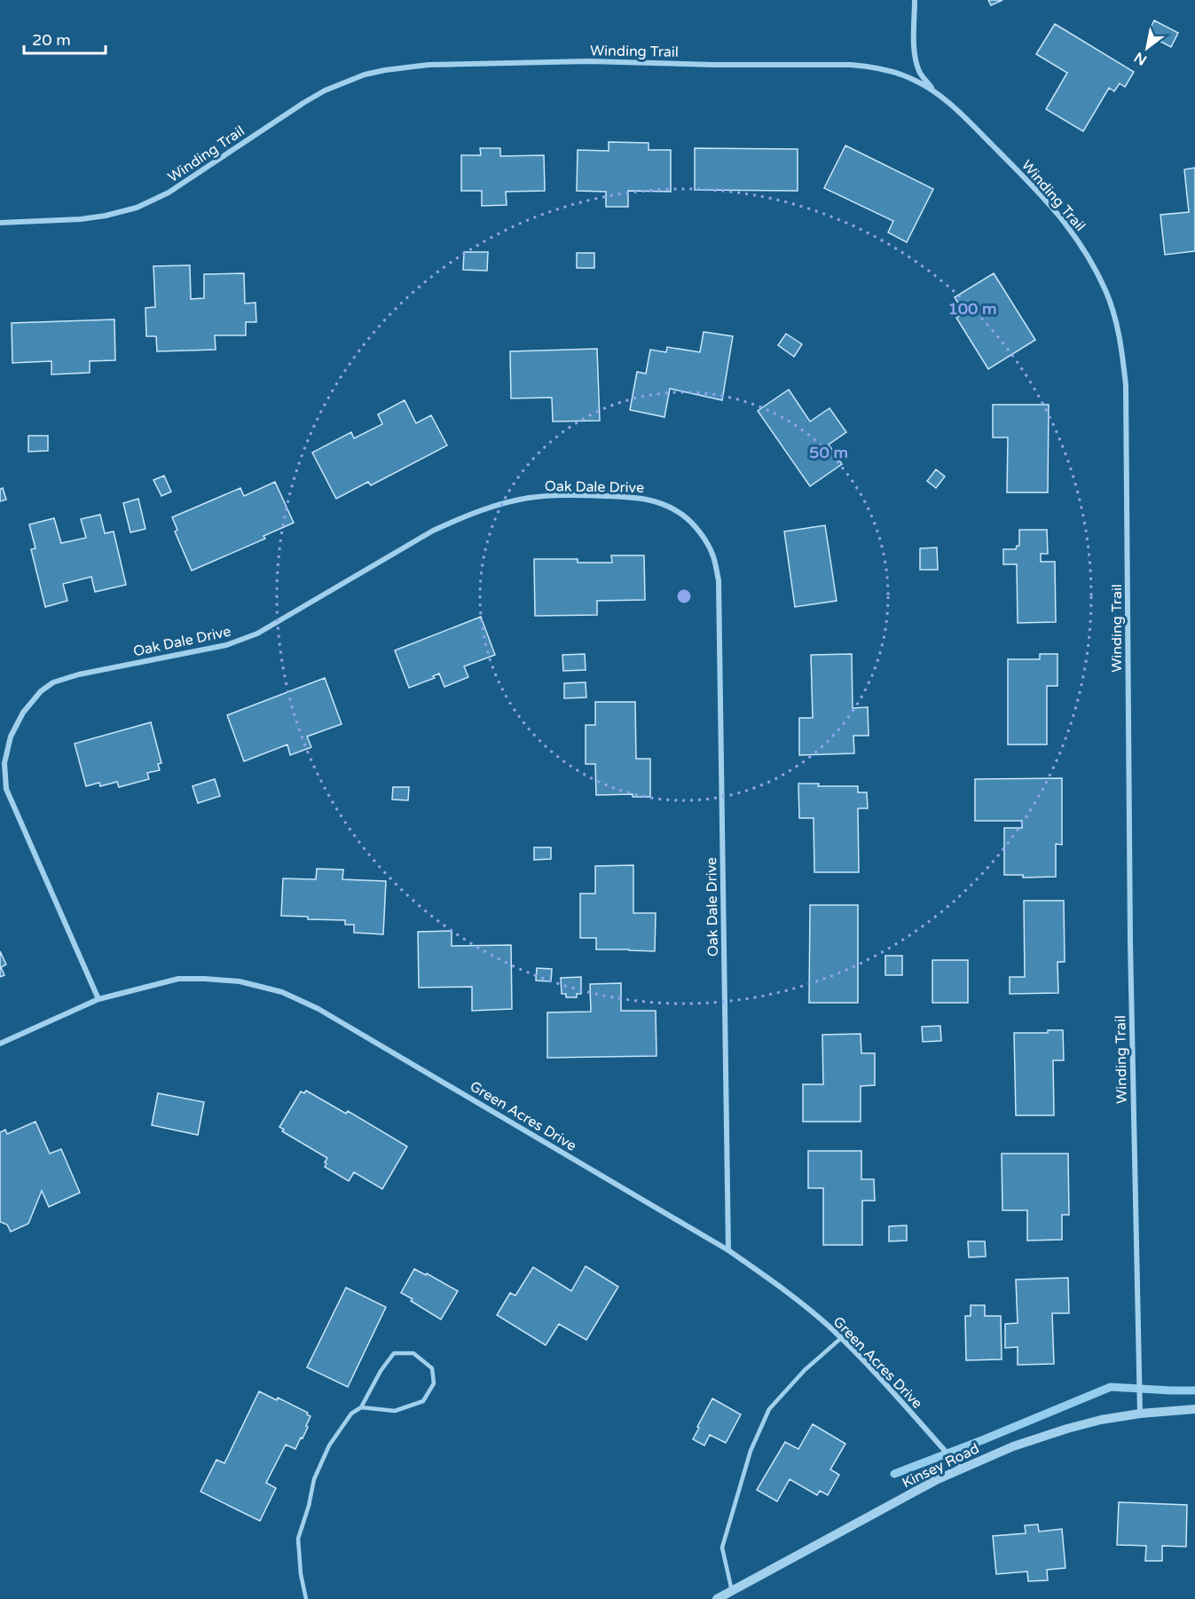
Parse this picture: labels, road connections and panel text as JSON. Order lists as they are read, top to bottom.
{
  "streets": {
    "street": [
      "Winding Trail",
      "Oak Dale Drive",
      "Green Acres Drive",
      "Kinsey Road"
    ]
  },
  "crossings": [
    ["Winding Trail", "Kinsey Road"],
    ["Oak Dale Drive", "Green Acres Drive"],
    ["Green Acres Drive", "Kinsey Road"]
  ],
  "scale_bar": "20 m",
  "north": "bottom left",
  "rings": ["100 m", "50 m"]
}
